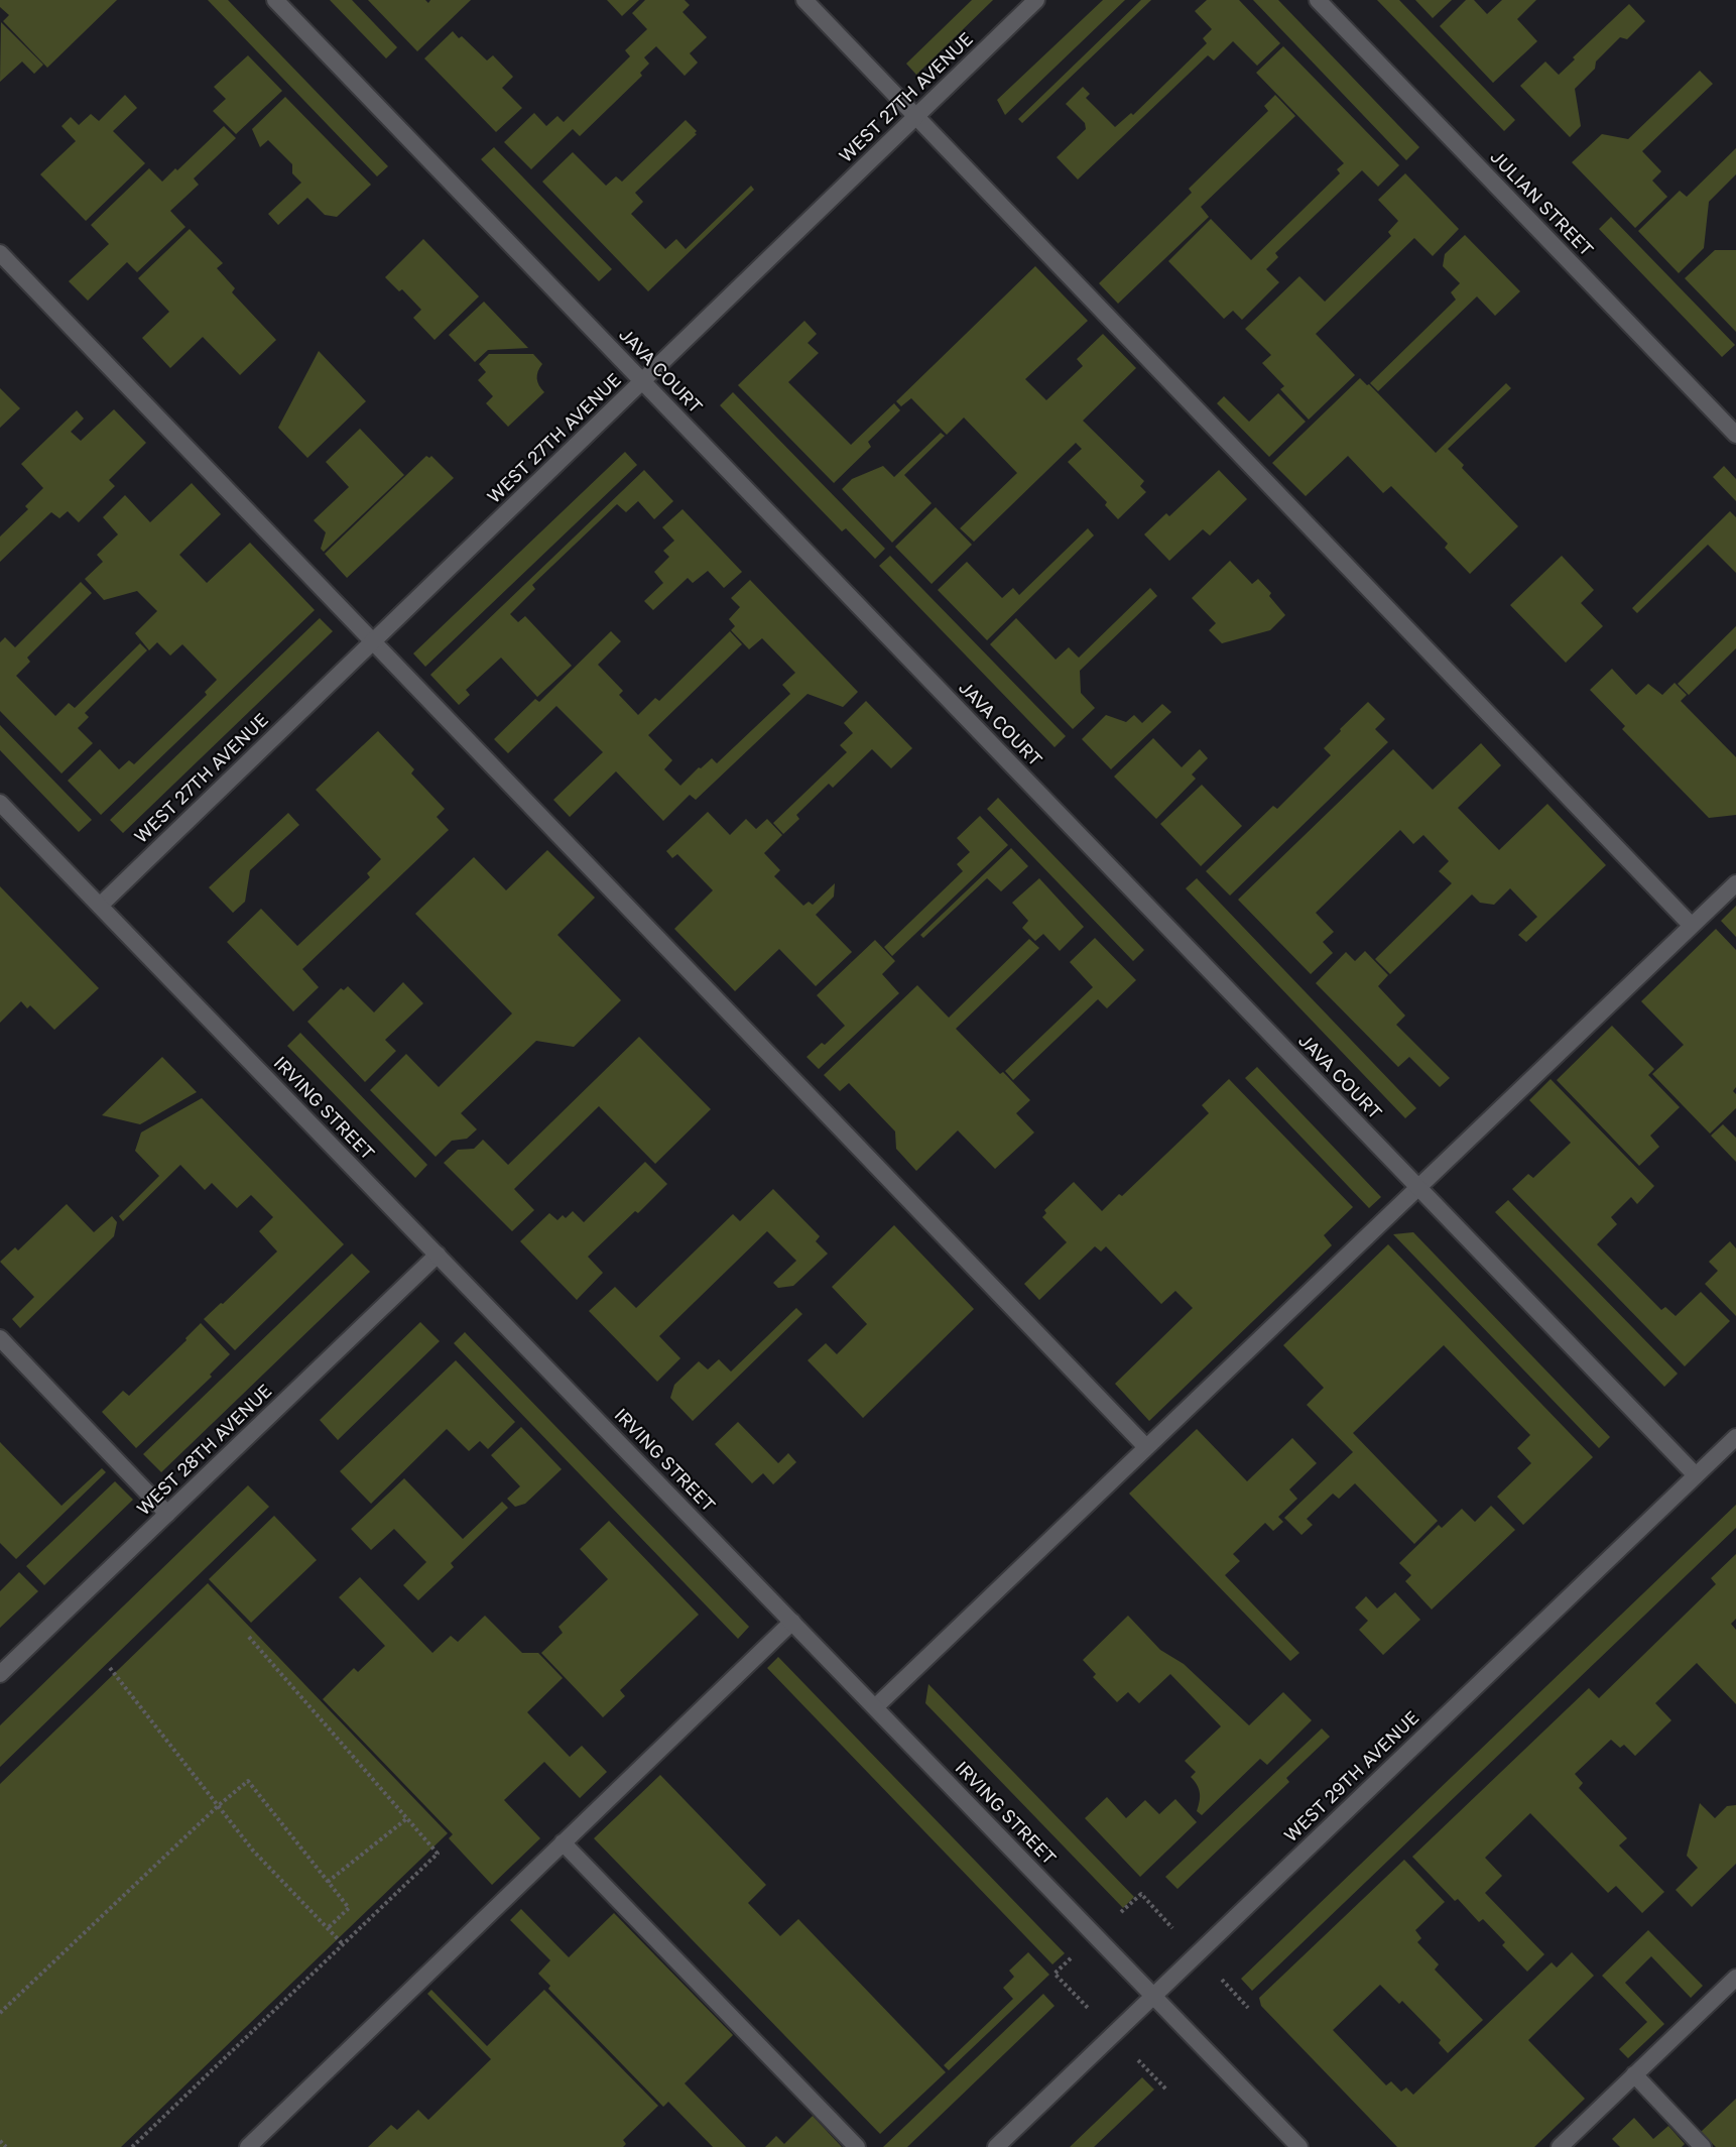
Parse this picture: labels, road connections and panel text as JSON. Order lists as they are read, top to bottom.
{
  "streets": {
    "street": [
      "WEST 27TH AVENUE",
      "JULIAN STREET",
      "JAVA COURT",
      "IRVING STREET",
      "WEST 28TH AVENUE",
      "WEST 29TH AVENUE"
    ]
  },
  "crossings": [
    ["WEST 27TH AVENUE", "JAVA COURT"],
    ["WEST 27TH AVENUE", "IRVING STREET"],
    ["JAVA COURT", "WEST 29TH AVENUE"],
    ["IRVING STREET", "WEST 28TH AVENUE"],
    ["IRVING STREET", "WEST 29TH AVENUE"]
  ]
}
